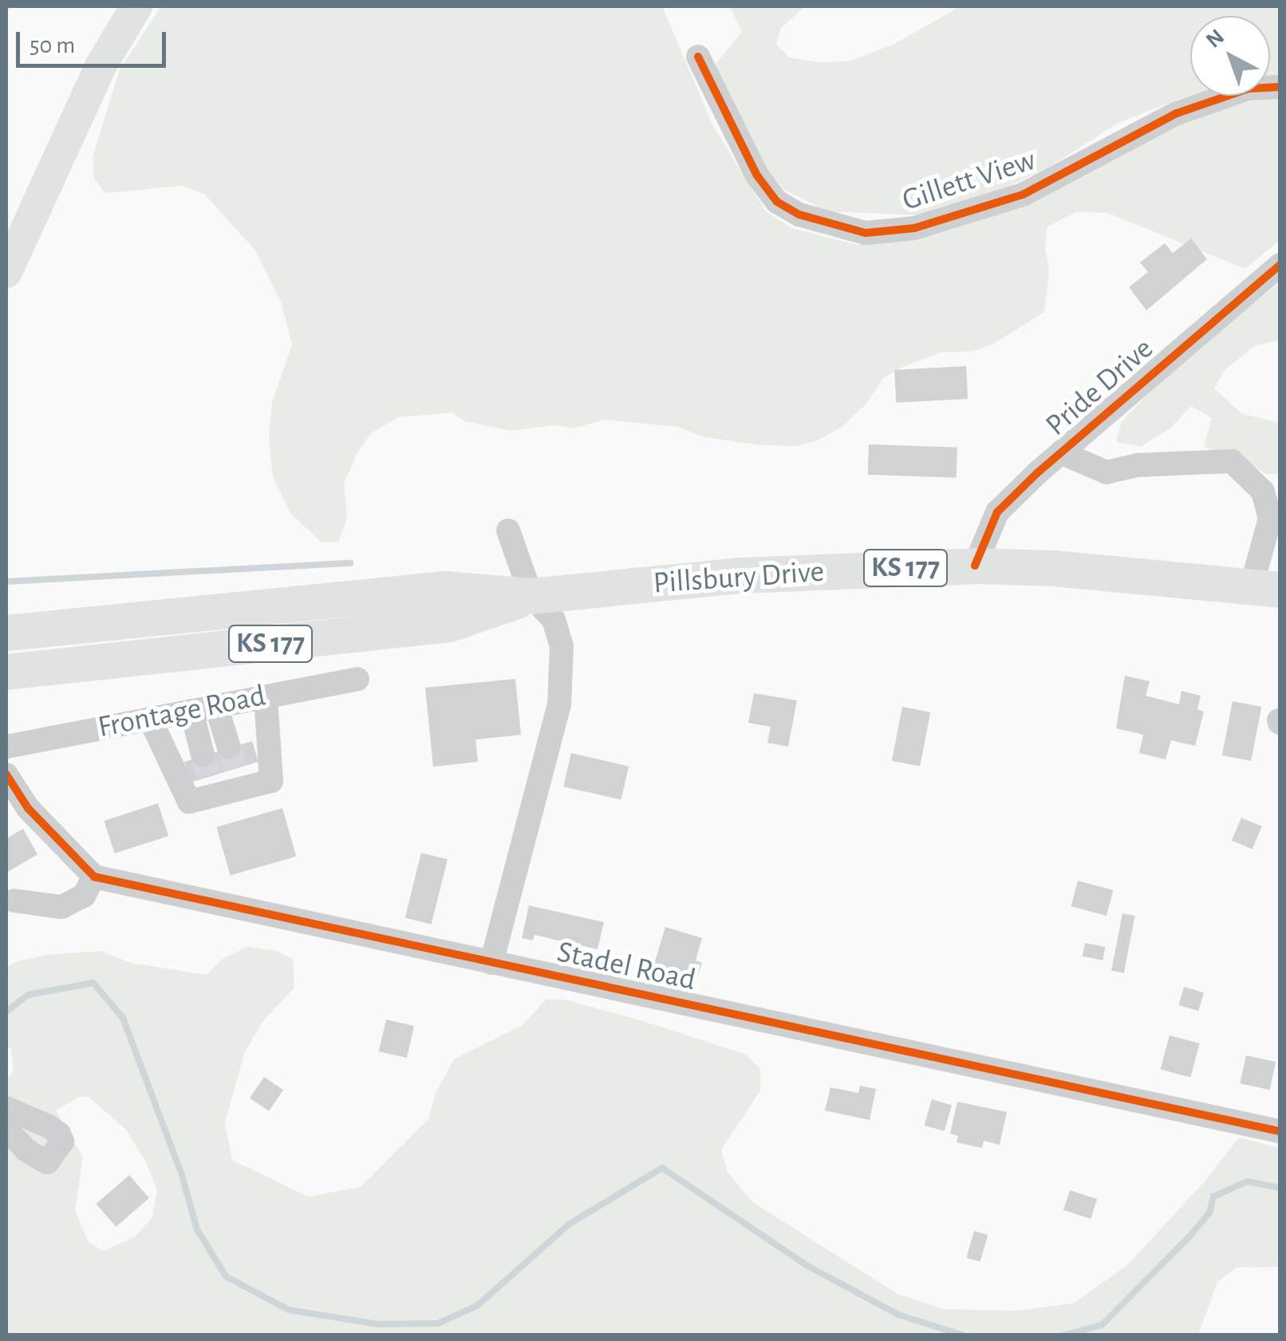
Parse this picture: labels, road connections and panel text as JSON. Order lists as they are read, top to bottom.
{
  "streets": {
    "highway": ["KS 177", "Pillsbury Drive"],
    "street": [
      "Gillett View",
      "Pride Drive",
      "Frontage Road",
      "Stadel Road"
    ]
  },
  "crossings": [
    ["Pride Drive", "Pillsbury Drive"]
  ],
  "scale_bar": "50 m",
  "north": "top left"
}
